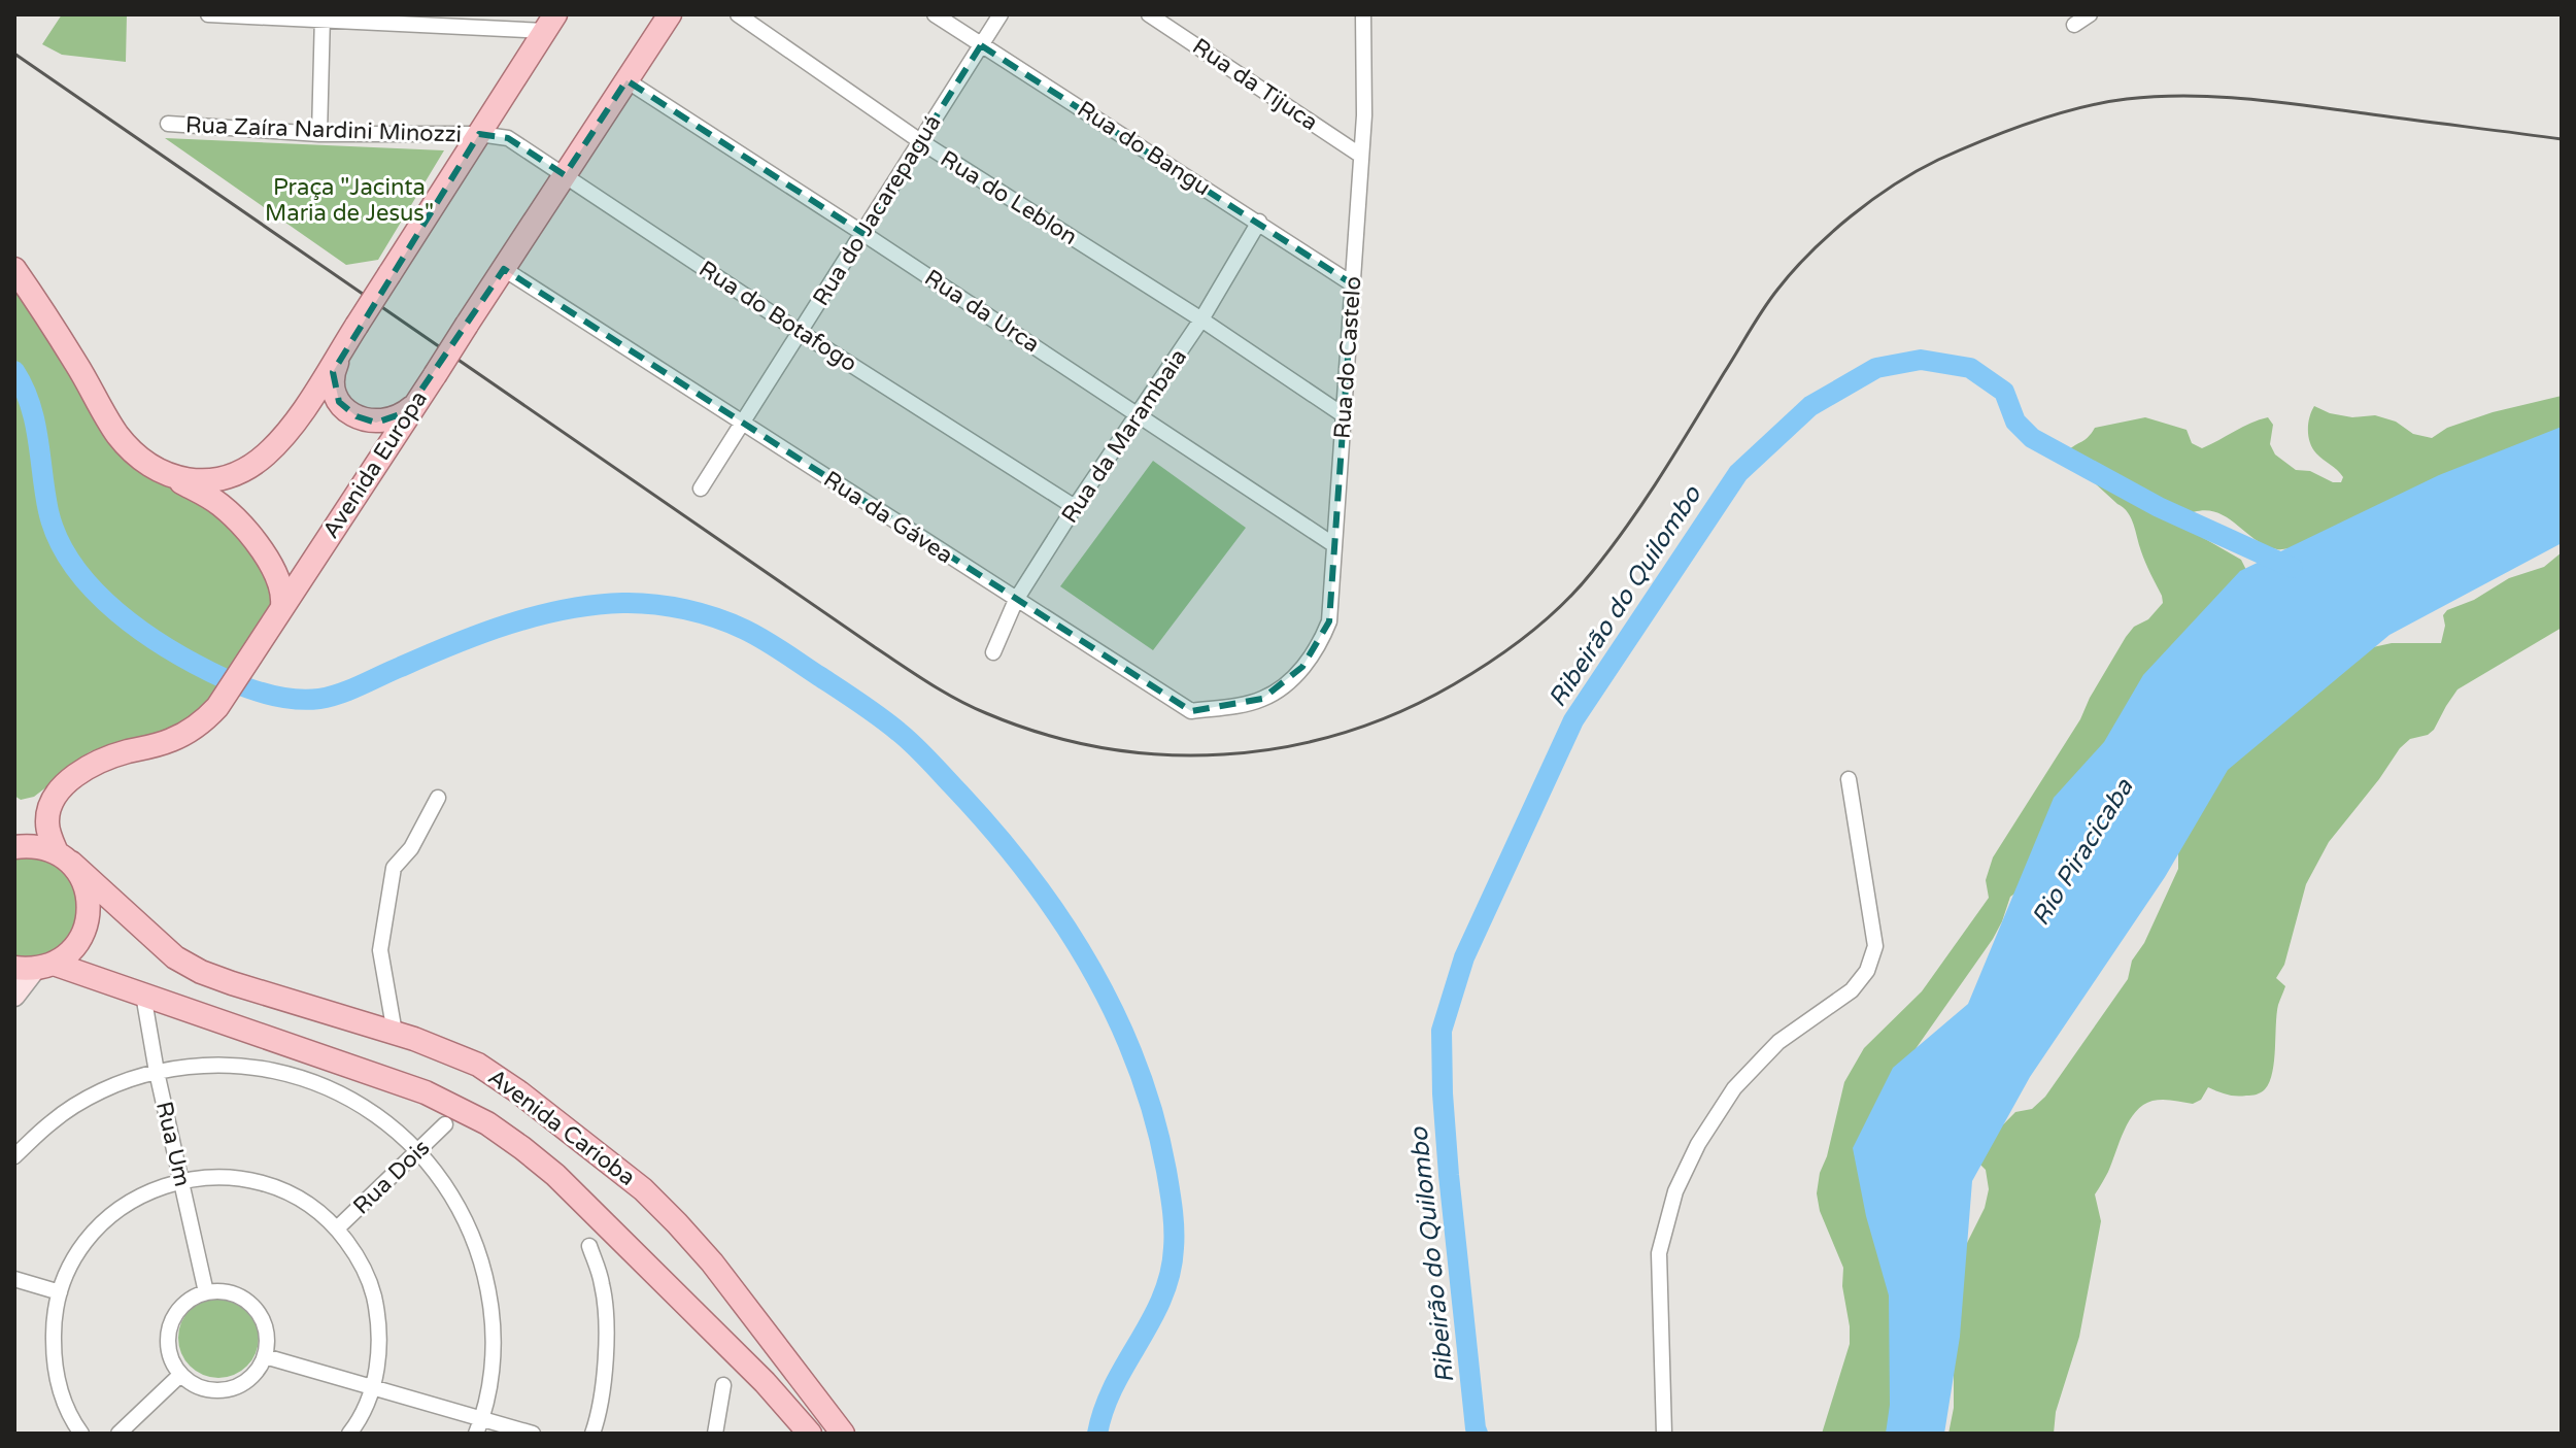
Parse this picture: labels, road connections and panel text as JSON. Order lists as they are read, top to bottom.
{
  "streets": {
    "main road": ["Avenida Europa", "Avenida Carioba"],
    "street": [
      "Rua da Tijuca",
      "Rua Zaíra Nardini Minozzi",
      "Rua do Bangu",
      "Rua do Leblon",
      "Rua do Jacarepaguá",
      "Rua da Urca",
      "Rua do Botafogo",
      "Rua do Castelo",
      "Rua da Marambaia",
      "Rua da Gávea",
      "Rua Um",
      "Rua Dois"
    ]
  },
  "crossings": [
    ["Rua da Tijuca", "Rua do Castelo"],
    ["Rua Zaíra Nardini Minozzi", "Rua do Botafogo"],
    ["Rua do Bangu", "Rua do Jacarepaguá"],
    ["Rua do Bangu", "Rua do Castelo"],
    ["Rua do Bangu", "Rua da Marambaia"],
    ["Rua do Leblon", "Rua do Jacarepaguá"],
    ["Rua do Leblon", "Rua do Castelo"],
    ["Rua do Leblon", "Rua da Marambaia"],
    ["Rua do Jacarepaguá", "Rua da Urca"],
    ["Rua do Jacarepaguá", "Rua do Botafogo"],
    ["Rua do Jacarepaguá", "Rua da Gávea"],
    ["Rua da Urca", "Rua do Castelo"],
    ["Rua da Urca", "Rua da Marambaia"],
    ["Rua da Urca", "Avenida Europa"],
    ["Rua do Botafogo", "Rua da Marambaia"],
    ["Rua do Botafogo", "Avenida Europa"],
    ["Rua do Castelo", "Rua da Gávea"],
    ["Rua da Marambaia", "Rua da Gávea"],
    ["Avenida Europa", "Rua da Gávea"],
    ["Avenida Europa", "Avenida Carioba"],
    ["Avenida Carioba", "Rua Um"]
  ],
  "water": ["Ribeirão do Quilombo", "Rio Piracicaba"],
  "parks": ["Praça \"Jacinta Maria de Jesus\""]
}
